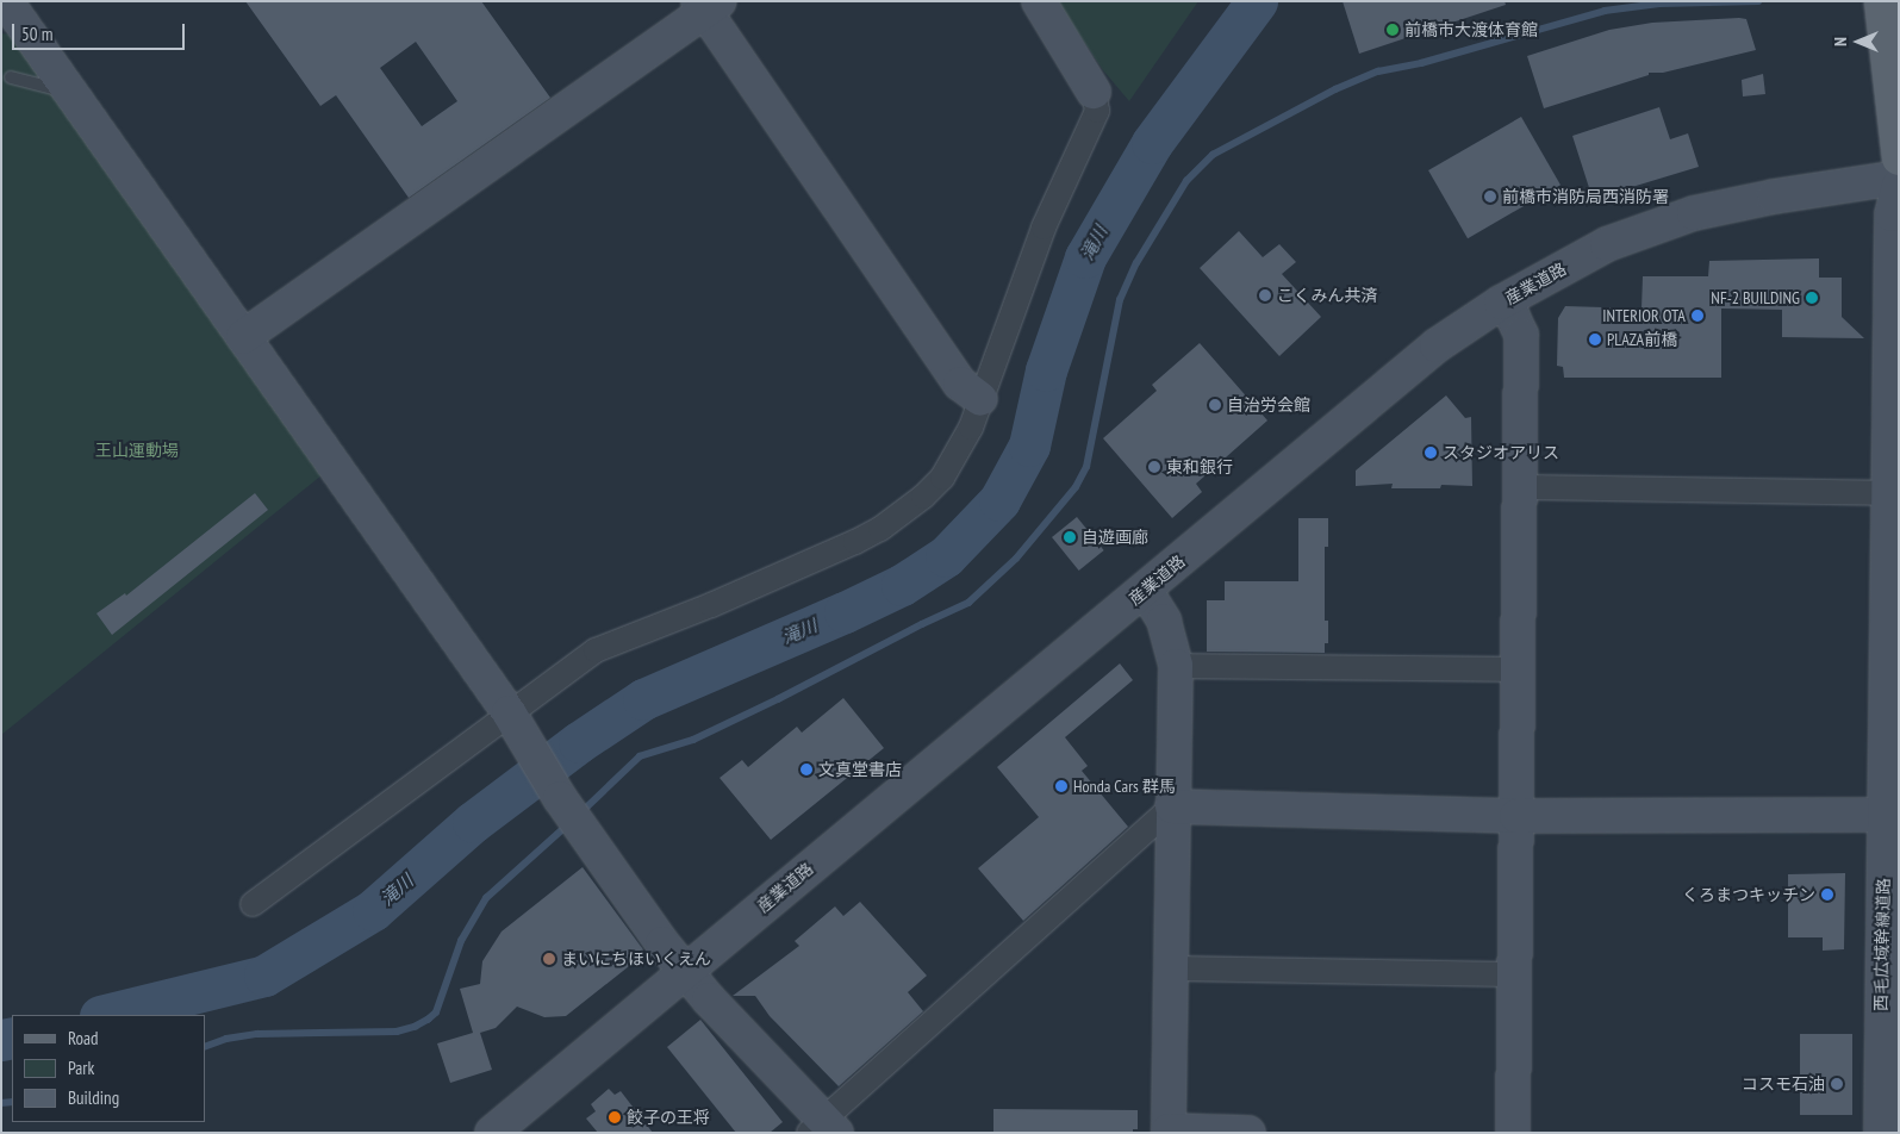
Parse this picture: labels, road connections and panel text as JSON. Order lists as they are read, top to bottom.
{
  "streets": {
    "street": ["産業道路", "西毛広域幹線道路"]
  },
  "water": ["滝川"],
  "parks": ["王山運動場"],
  "places": [
    "前橋市大渡体育館",
    "前橋市消防局西消防署",
    "こくみん共済",
    "NF-2 BUILDING",
    "INTERIOR OTA",
    "PLAZA前橋",
    "自治労会館",
    "スタジオアリス",
    "東和銀行",
    "自遊画廊",
    "文真堂書店",
    "Honda Cars 群馬",
    "くろまつキッチン",
    "まいにちほいくえん",
    "コスモ石油",
    "餃子の王将"
  ],
  "legend": ["Road", "Park", "Building"],
  "scale_bar": "50 m",
  "north": "left"
}
